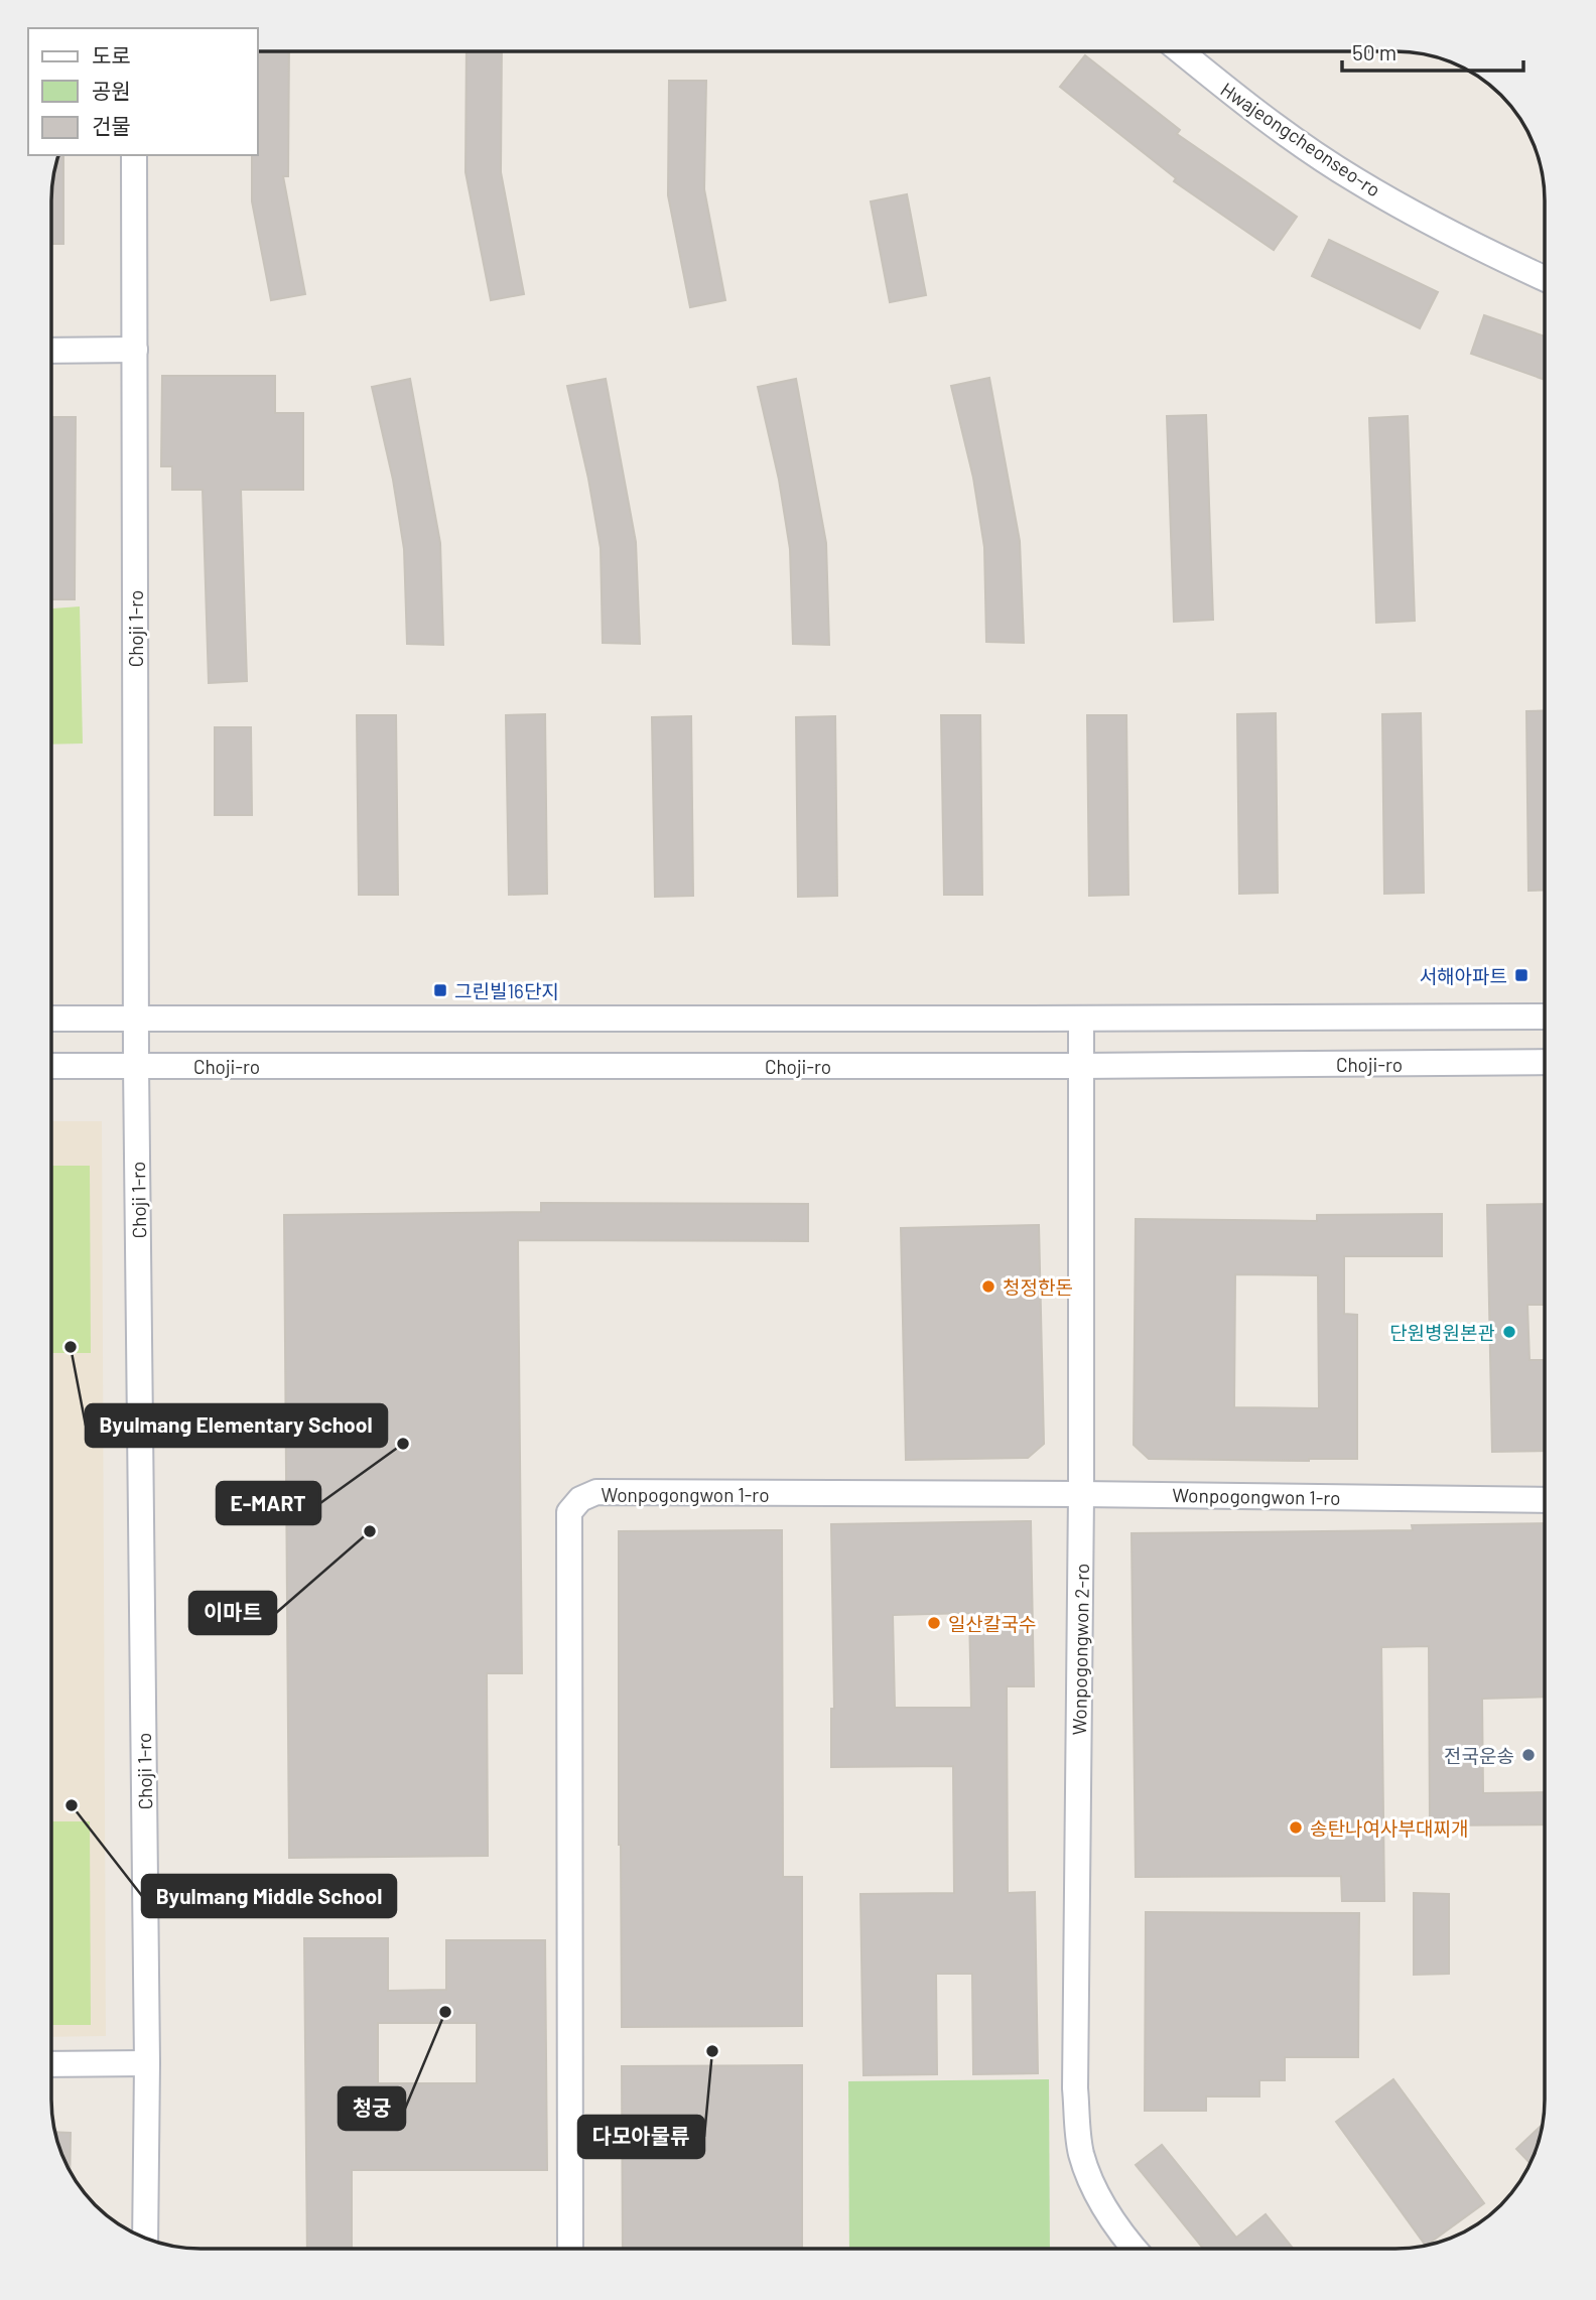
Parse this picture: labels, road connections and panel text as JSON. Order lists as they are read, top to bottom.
{
  "streets": {
    "street": [
      "Hwajeongcheonseo-ro",
      "Choji 1-ro",
      "Choji-ro",
      "Wonpogongwon 1-ro",
      "Wonpogongwon 2-ro"
    ]
  },
  "crossings": [
    ["Choji 1-ro", "Choji-ro"],
    ["Choji-ro", "Wonpogongwon 2-ro"],
    ["Wonpogongwon 1-ro", "Wonpogongwon 2-ro"]
  ],
  "places": {
    "transit": ["서해아파트", "그린빌16단지"],
    "other": [
      "청정한돈",
      "단원병원본관",
      "Byulmang Elementary School",
      "E-MART",
      "이마트",
      "일산칼국수",
      "전국운송",
      "Byulmang Middle School",
      "송탄나여사부대찌개",
      "청궁",
      "다모아물류"
    ]
  },
  "legend": ["도로", "공원", "건물"],
  "scale_bar": "50 m"
}
